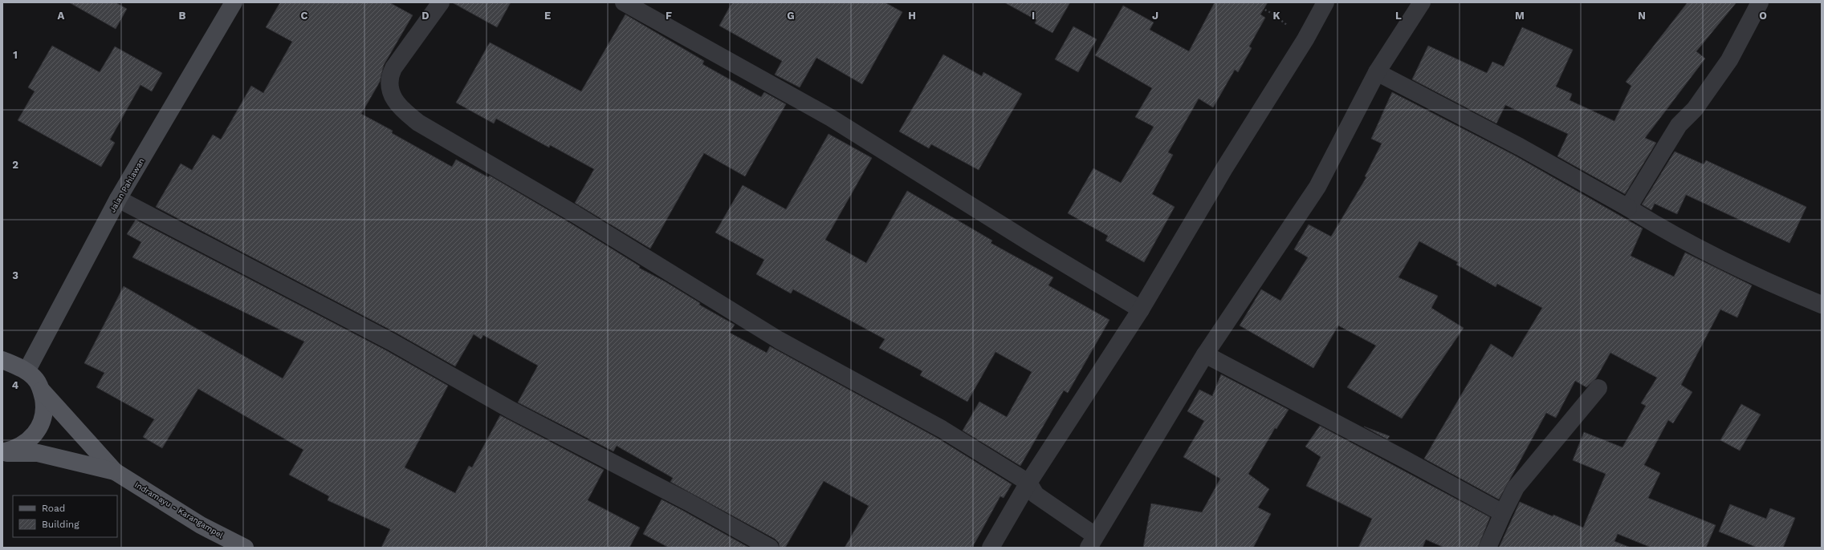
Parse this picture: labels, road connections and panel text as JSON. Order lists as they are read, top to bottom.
{
  "streets": {
    "main road": ["Indramayu - Karangampel"],
    "street": ["Jalan Pahlawan"]
  },
  "legend": ["Road", "Building"],
  "grid": {
    "columns": [
      "A",
      "B",
      "C",
      "D",
      "E",
      "F",
      "G",
      "H",
      "I",
      "J",
      "K",
      "L",
      "M",
      "N",
      "O"
    ],
    "rows": [
      "1",
      "2",
      "3",
      "4"
    ]
  }
}
